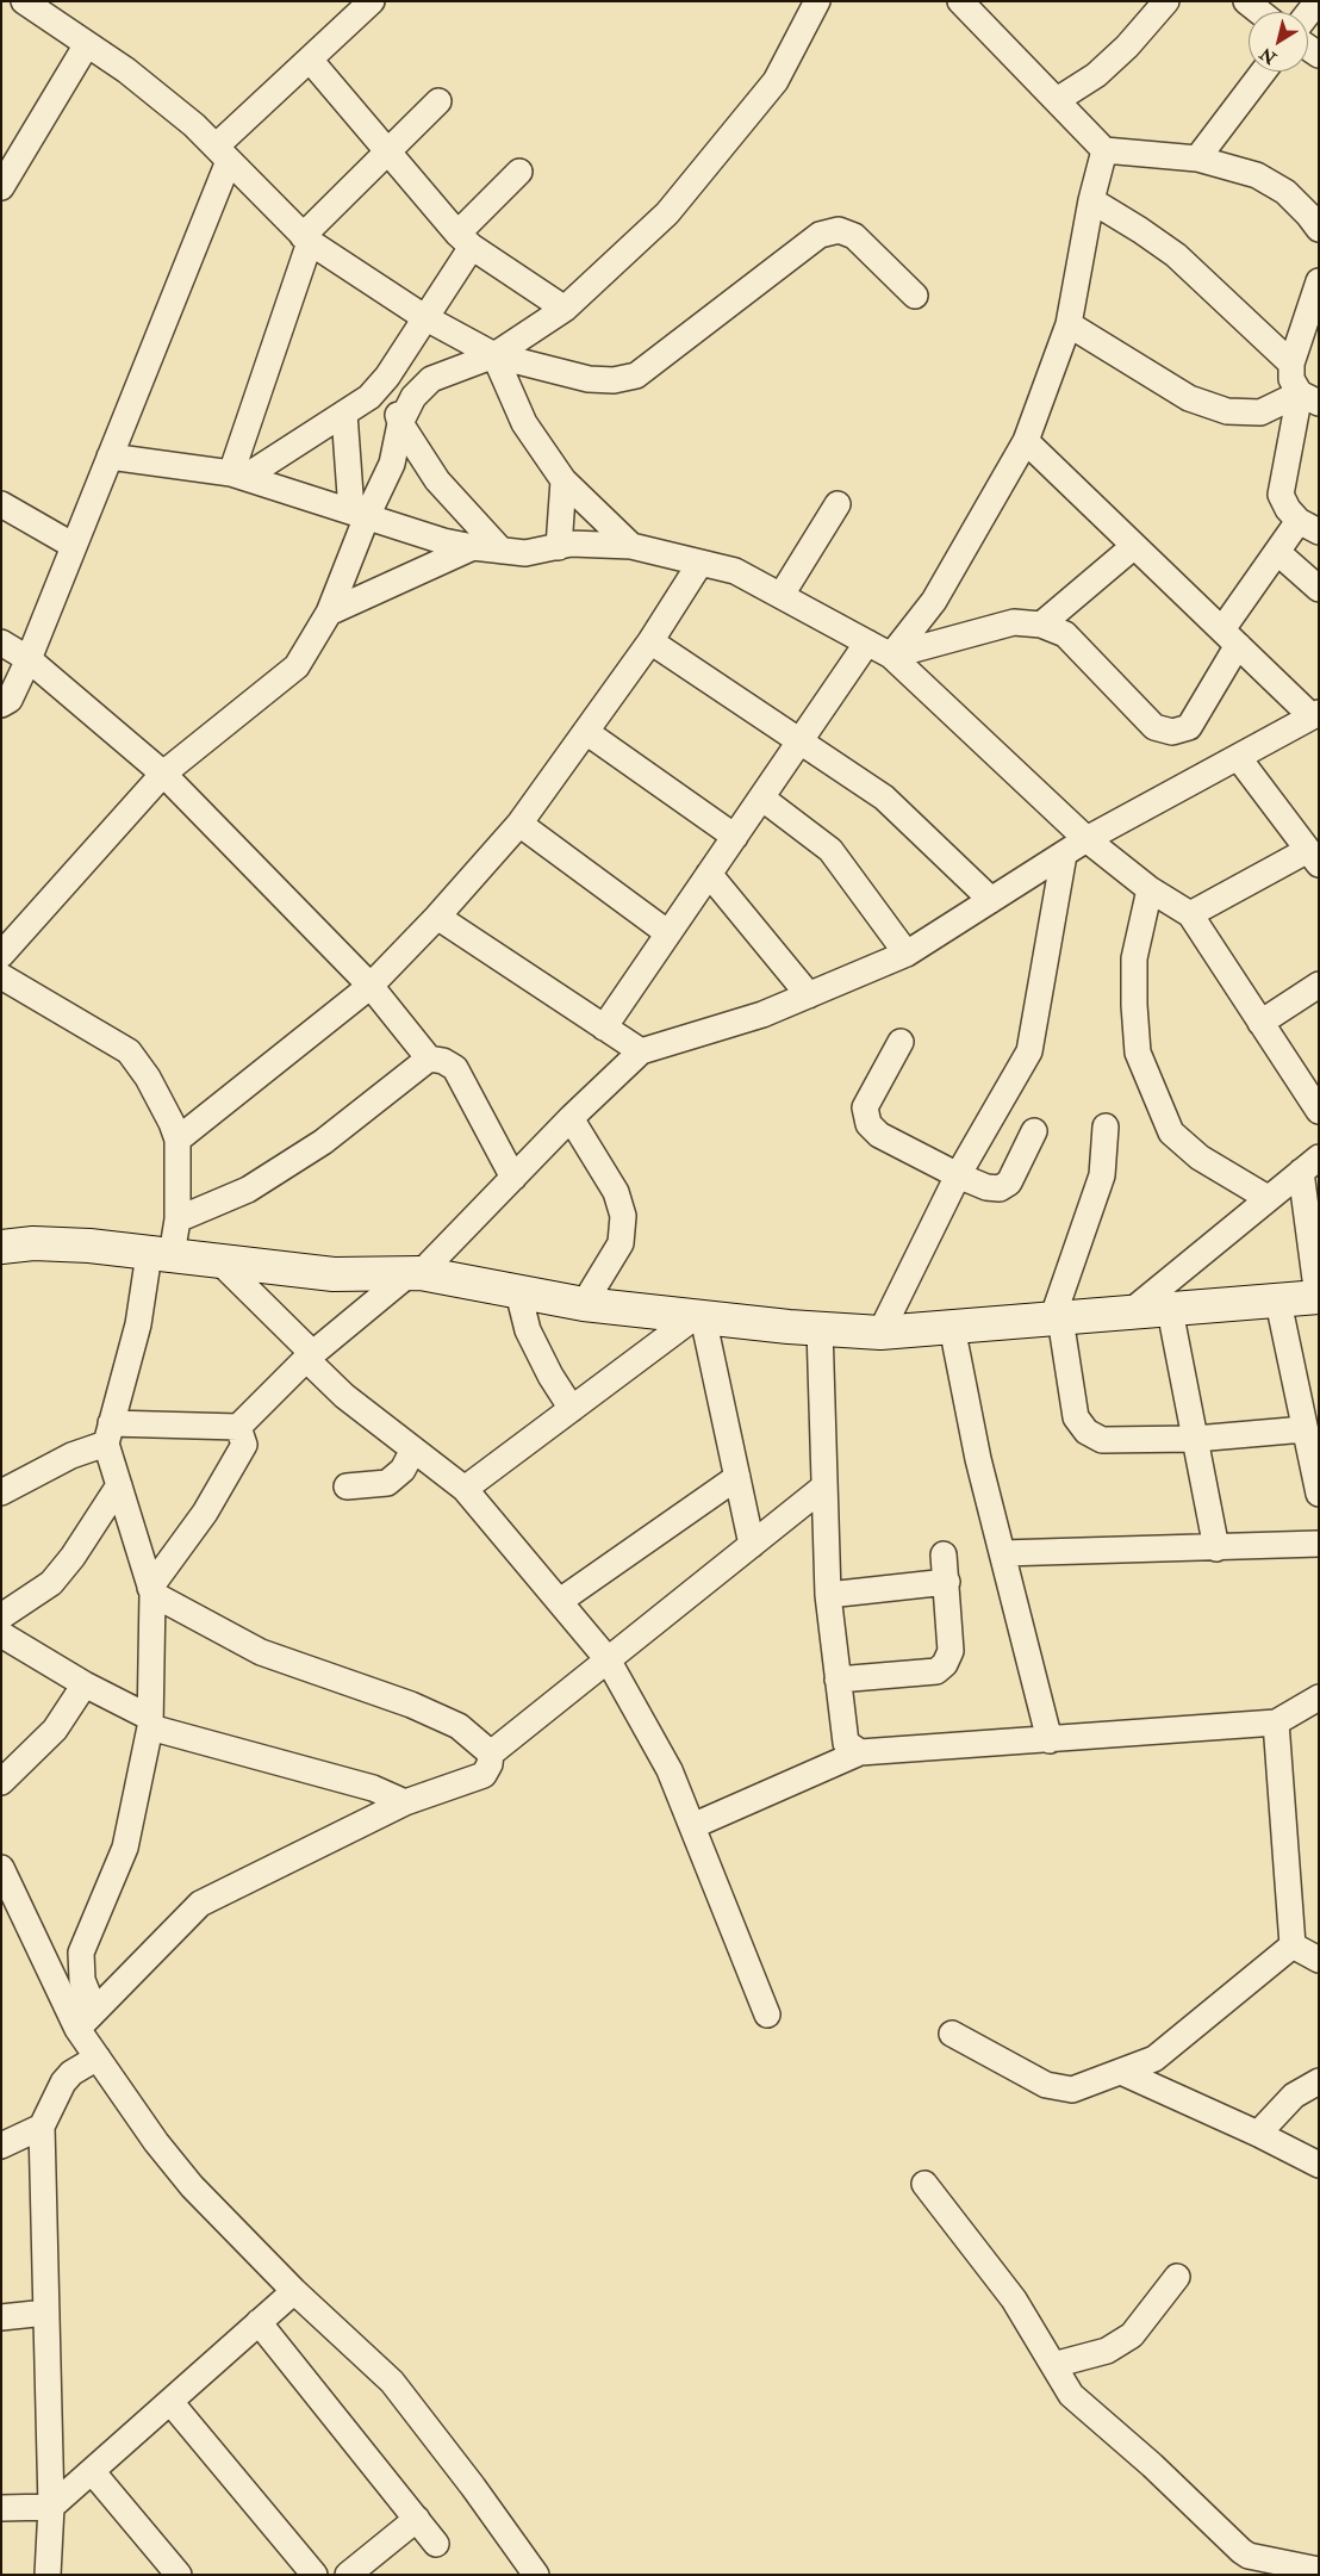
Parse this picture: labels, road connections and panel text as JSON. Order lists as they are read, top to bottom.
{
  "north": "bottom left"
}
